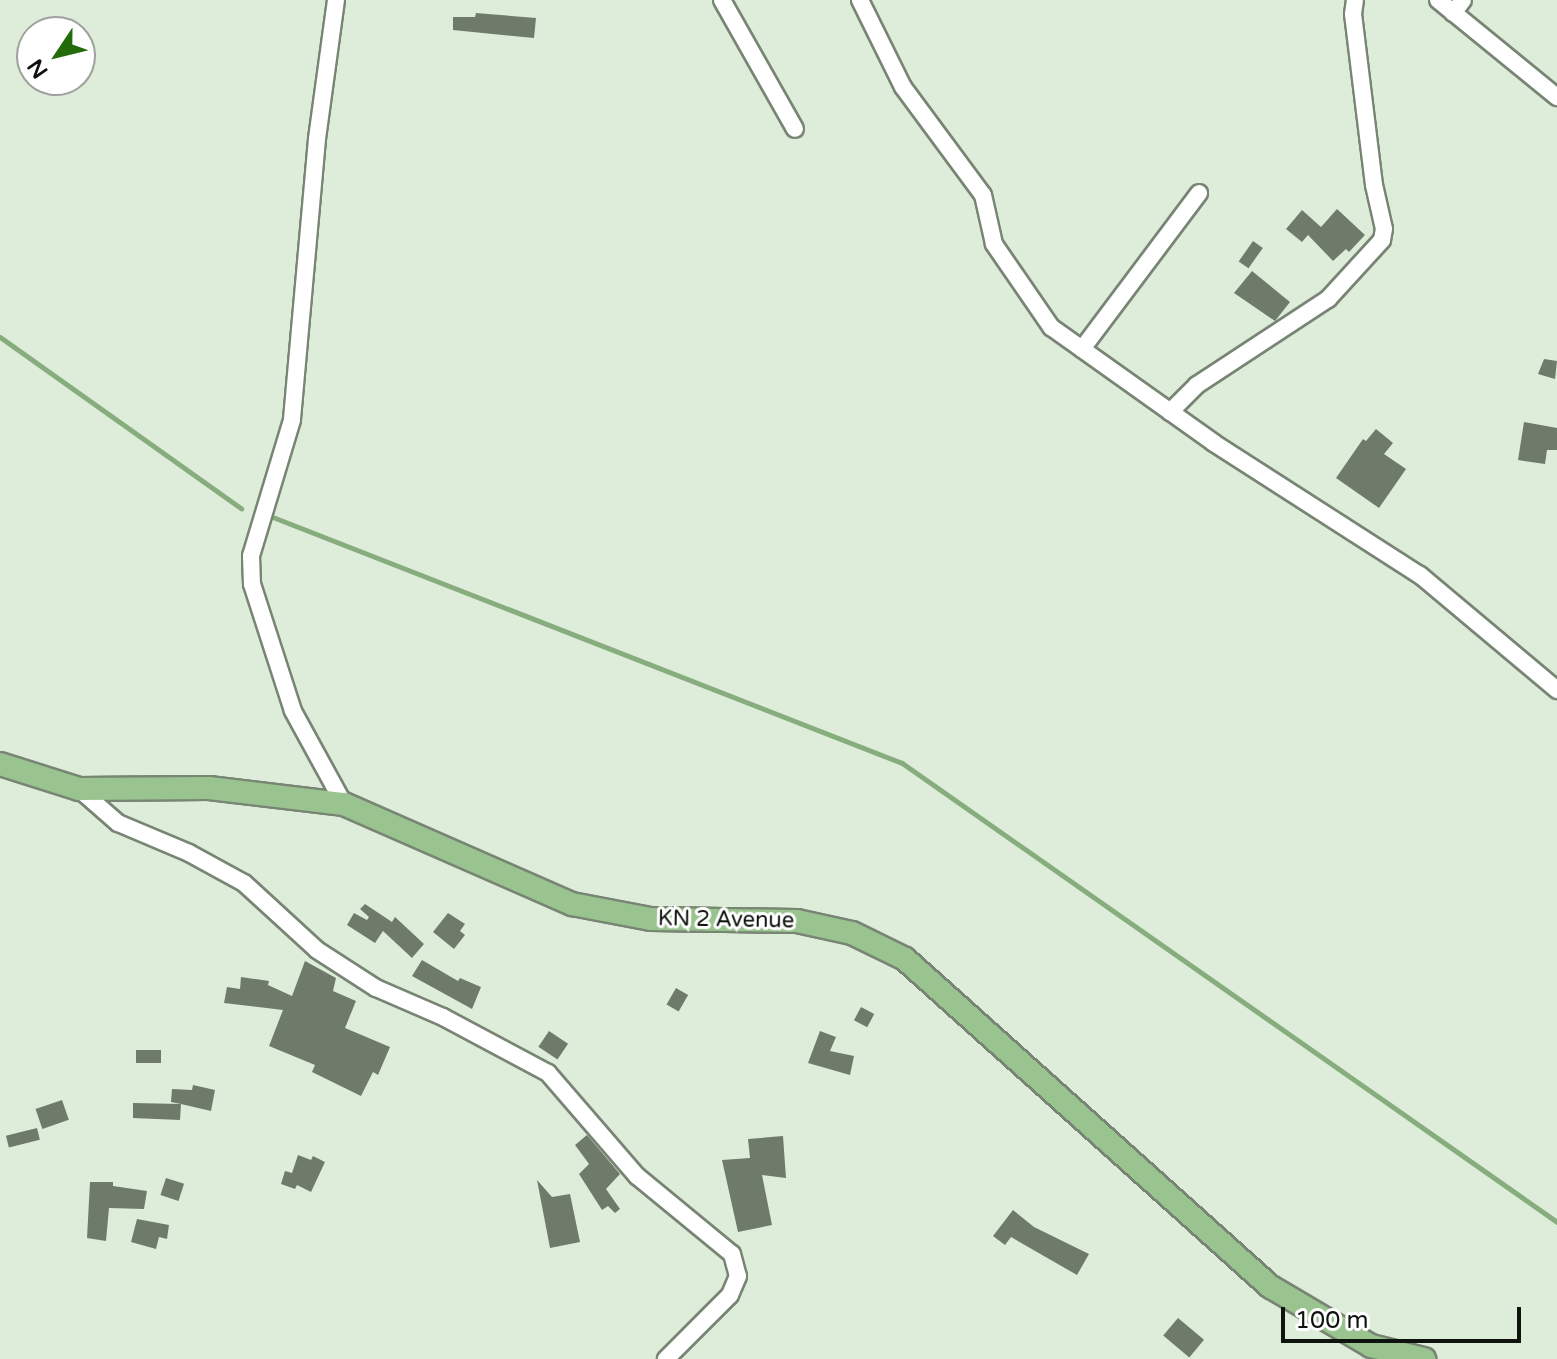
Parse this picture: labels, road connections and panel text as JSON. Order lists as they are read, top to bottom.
{
  "streets": {
    "main road": ["KN 2 Avenue"]
  },
  "scale_bar": "100 m",
  "north": "bottom left"
}
